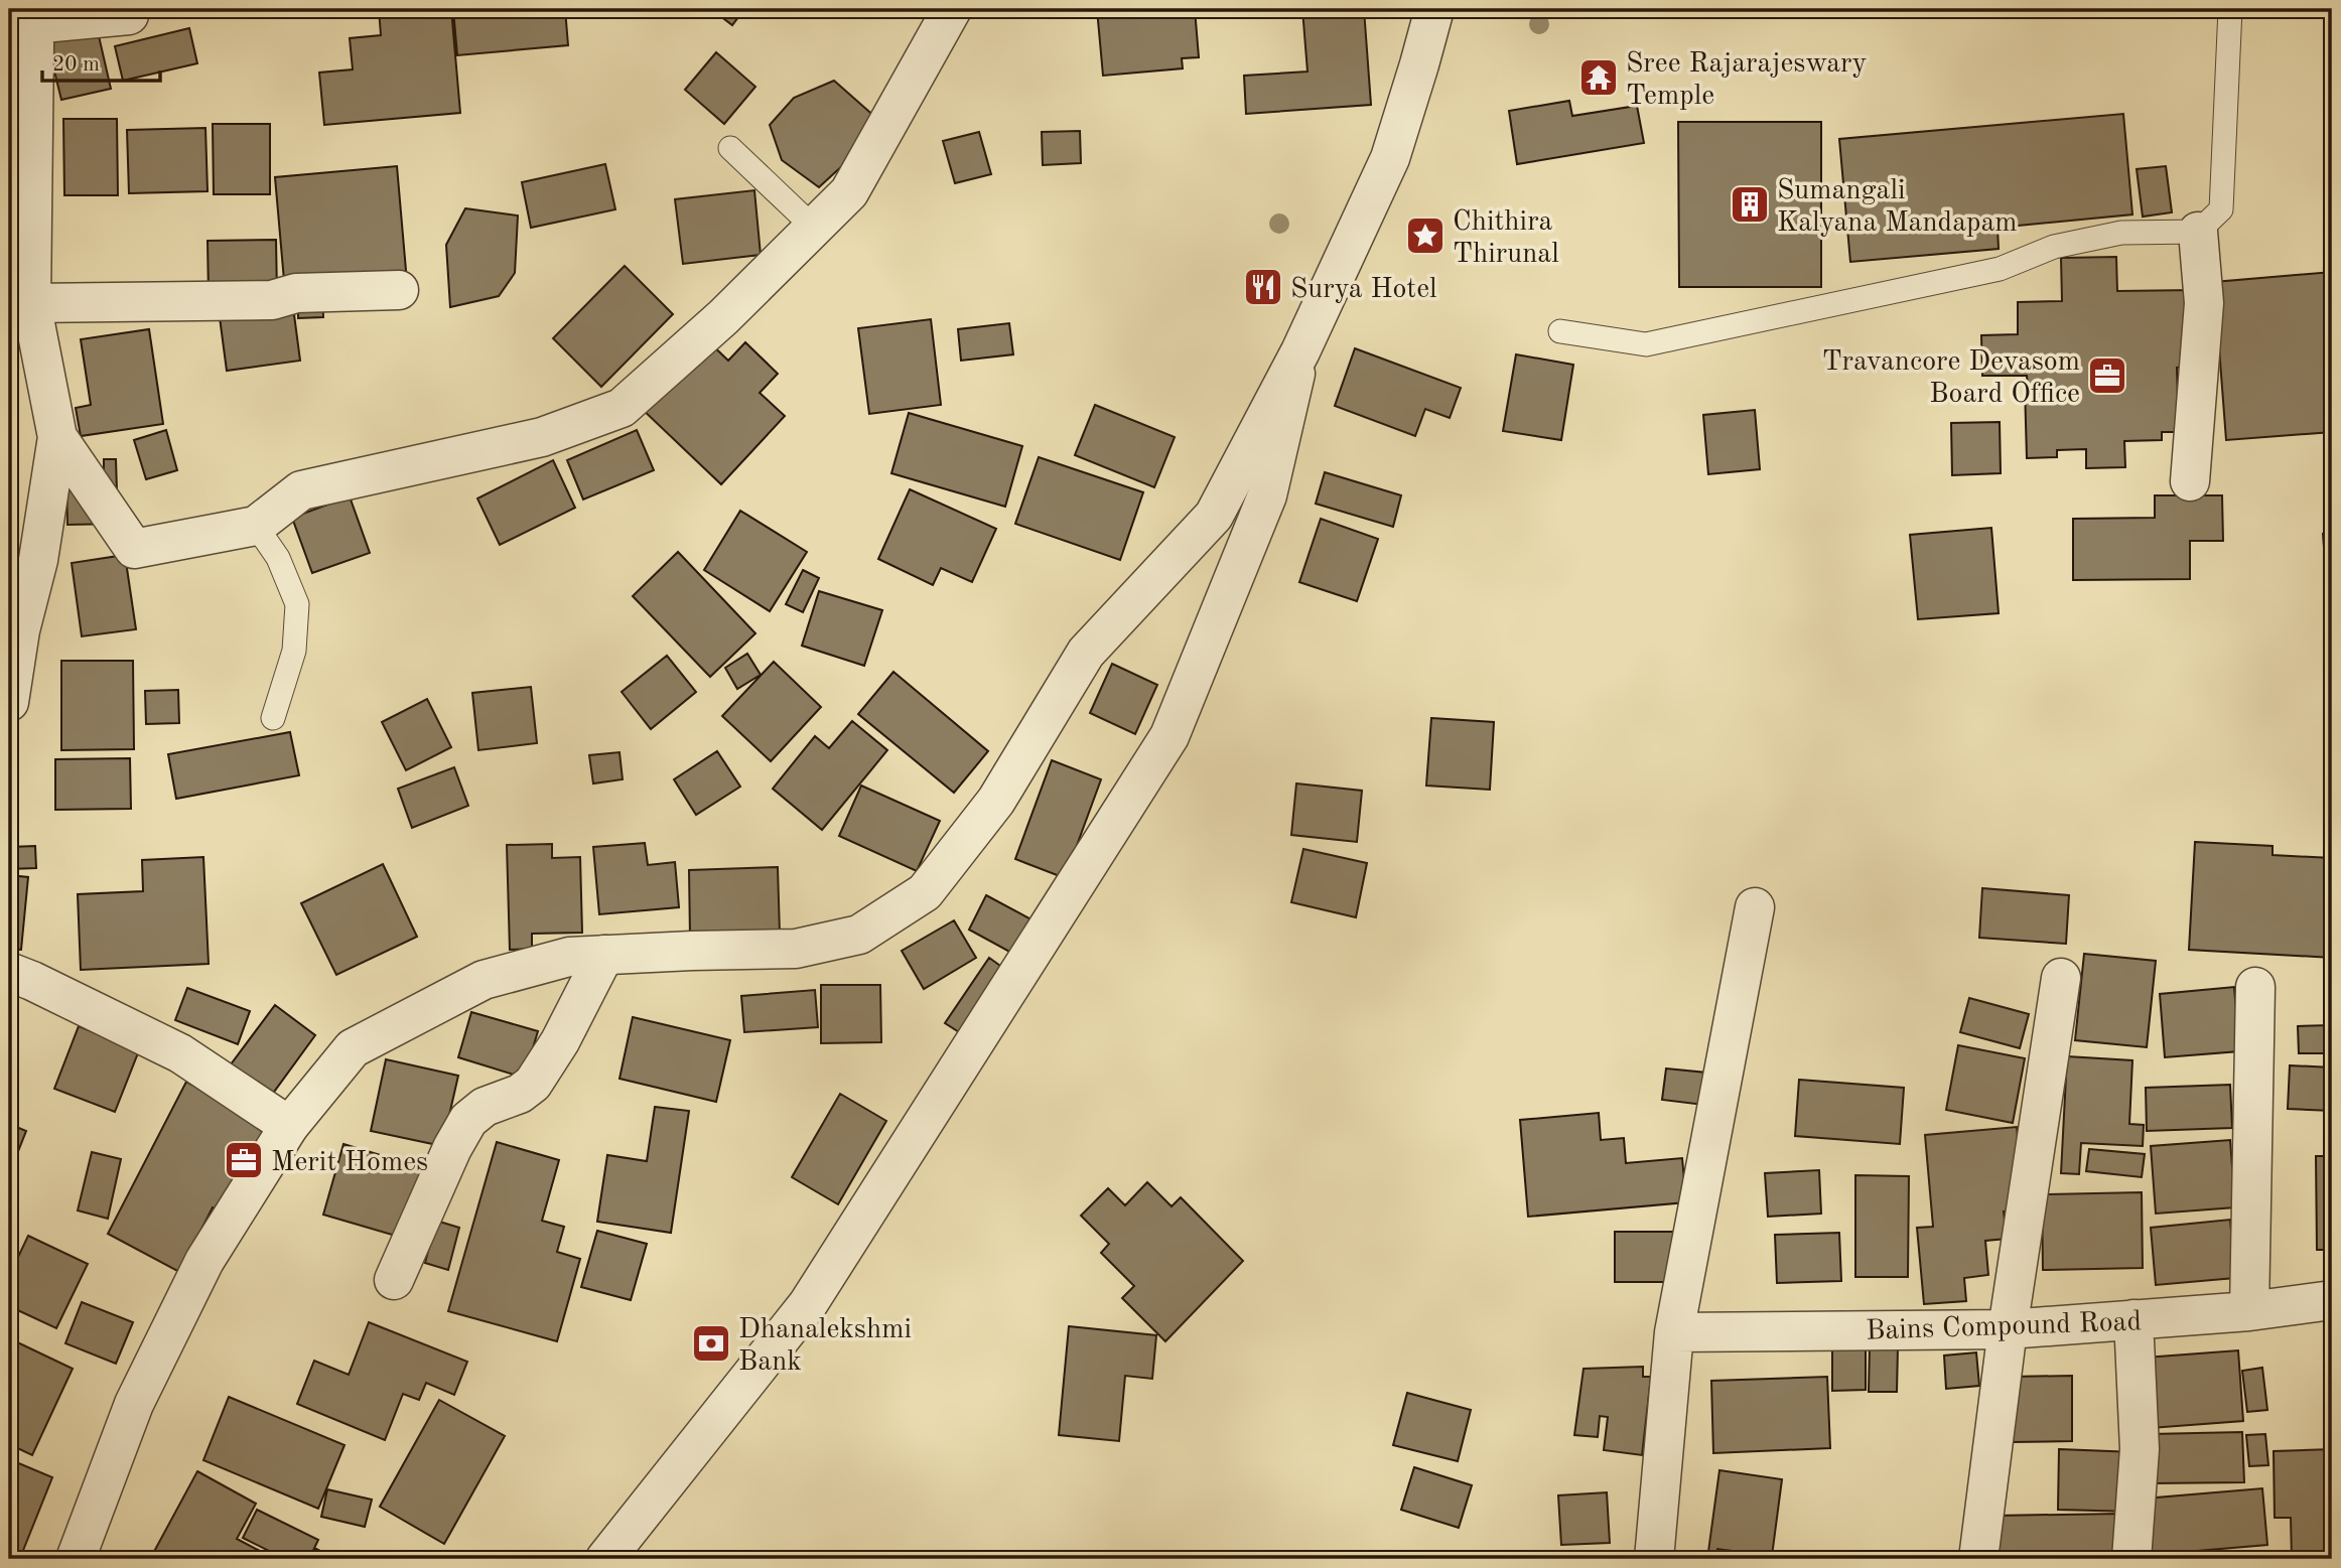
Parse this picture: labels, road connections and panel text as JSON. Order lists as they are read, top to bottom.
{
  "streets": {
    "street": ["Bains Compound Road"]
  },
  "places": {
    "temple": ["Sree Rajarajeswary Temple"],
    "building": ["Sumangali Kalyana Mandapam"],
    "place": ["Chithira Thirunal"],
    "restaurant": ["Surya Hotel"],
    "office": ["Travancore Devasom Board Office", "Merit Homes"],
    "bank": ["Dhanalekshmi Bank"]
  },
  "scale_bar": "20 m"
}
